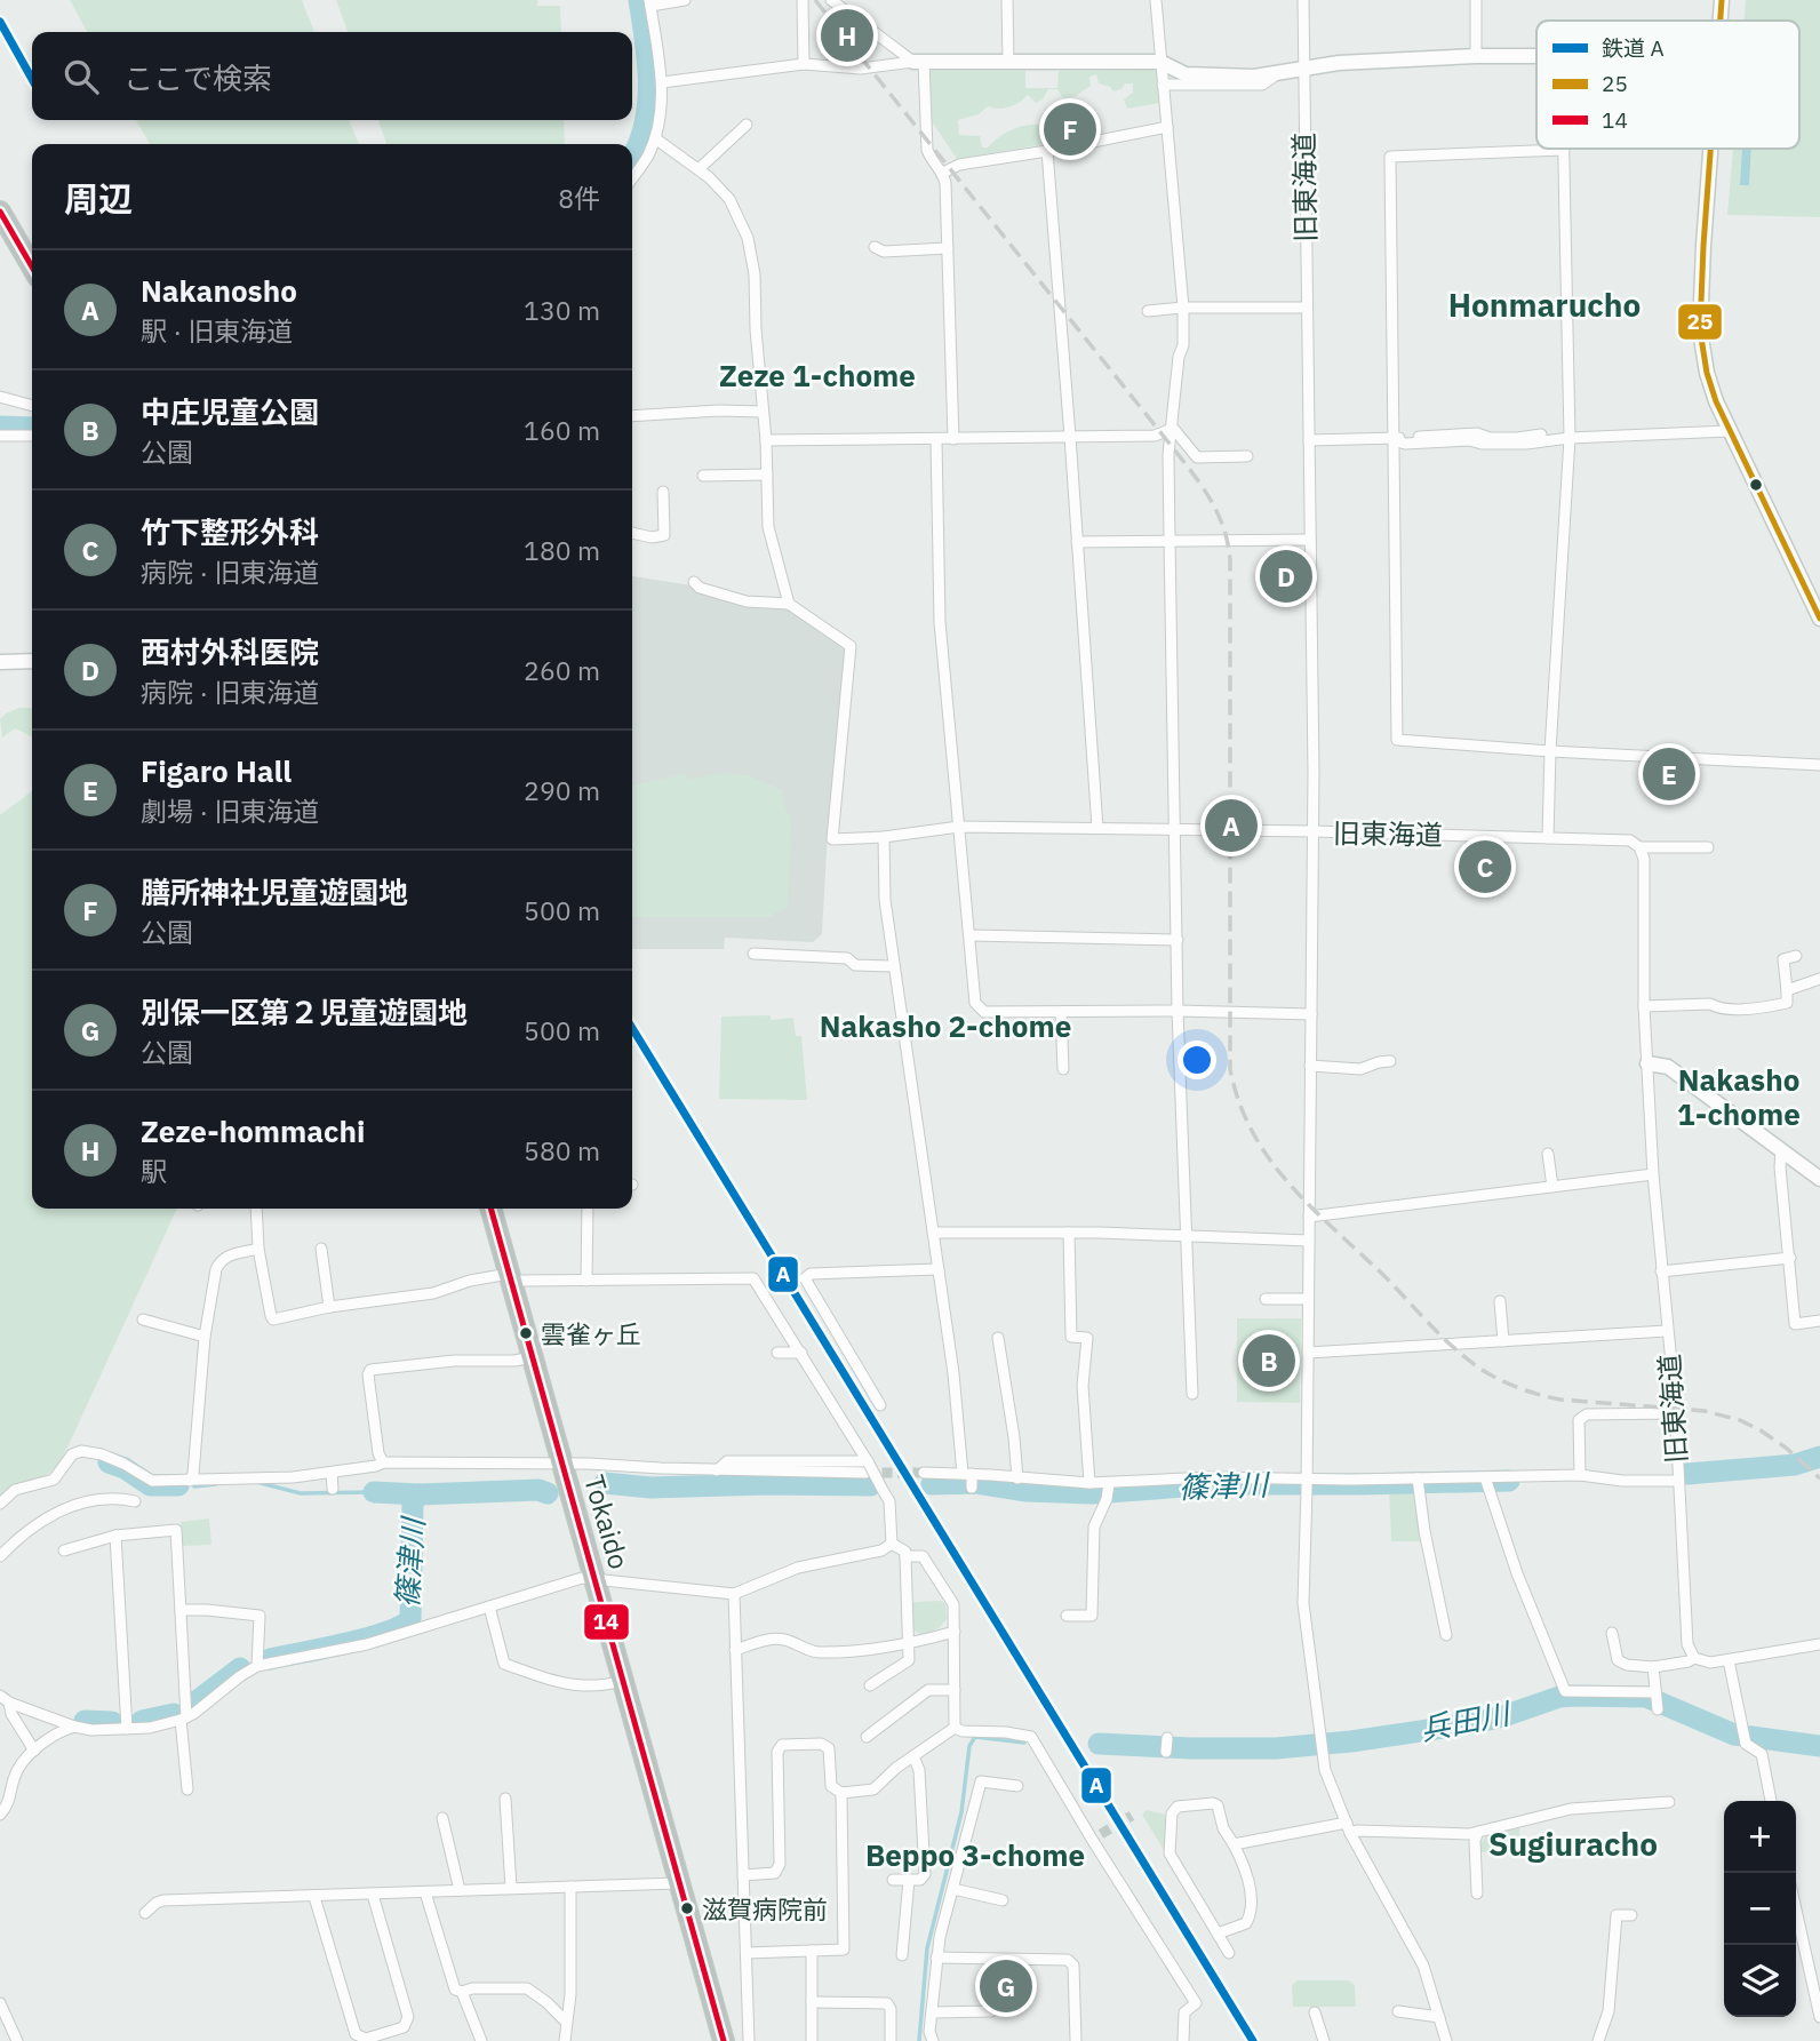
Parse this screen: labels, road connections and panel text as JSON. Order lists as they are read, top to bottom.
{
  "streets": {
    "highway": ["Tokaido"],
    "street": ["旧東海道"]
  },
  "districts": [
    "Honmarucho",
    "Zeze 1-chome",
    "Nakasho 2-chome",
    "Nakasho 1-chome",
    "Sugiuracho",
    "Beppo 3-chome"
  ],
  "water": ["篠津川", "兵田川"],
  "places": ["雲雀ヶ丘", "滋賀病院前"],
  "lines": ["transit line 25", "rail line A", "transit line 14"],
  "legend": ["鉄道 A", "25", "14"],
  "page": {
    "pins": [
      "H",
      "F",
      "D",
      "E",
      "A",
      "C",
      "B",
      "G"
    ],
    "search": "ここで検索",
    "heading": ["周辺", "8件"],
    "list": [
      {
        "mark": "A",
        "name": "Nakanosho",
        "note": "駅 · 旧東海道",
        "value": "130 m"
      },
      {
        "mark": "B",
        "name": "中庄児童公園",
        "note": "公園",
        "value": "160 m"
      },
      {
        "mark": "C",
        "name": "竹下整形外科",
        "note": "病院 · 旧東海道",
        "value": "180 m"
      },
      {
        "mark": "D",
        "name": "西村外科医院",
        "note": "病院 · 旧東海道",
        "value": "260 m"
      },
      {
        "mark": "E",
        "name": "Figaro Hall",
        "note": "劇場 · 旧東海道",
        "value": "290 m"
      },
      {
        "mark": "F",
        "name": "膳所神社児童遊園地",
        "note": "公園",
        "value": "500 m"
      },
      {
        "mark": "G",
        "name": "別保一区第２児童遊園地",
        "note": "公園",
        "value": "500 m"
      },
      {
        "mark": "H",
        "name": "Zeze-hommachi",
        "note": "駅",
        "value": "580 m"
      }
    ],
    "map_buttons": ["+", "−"]
  }
}
